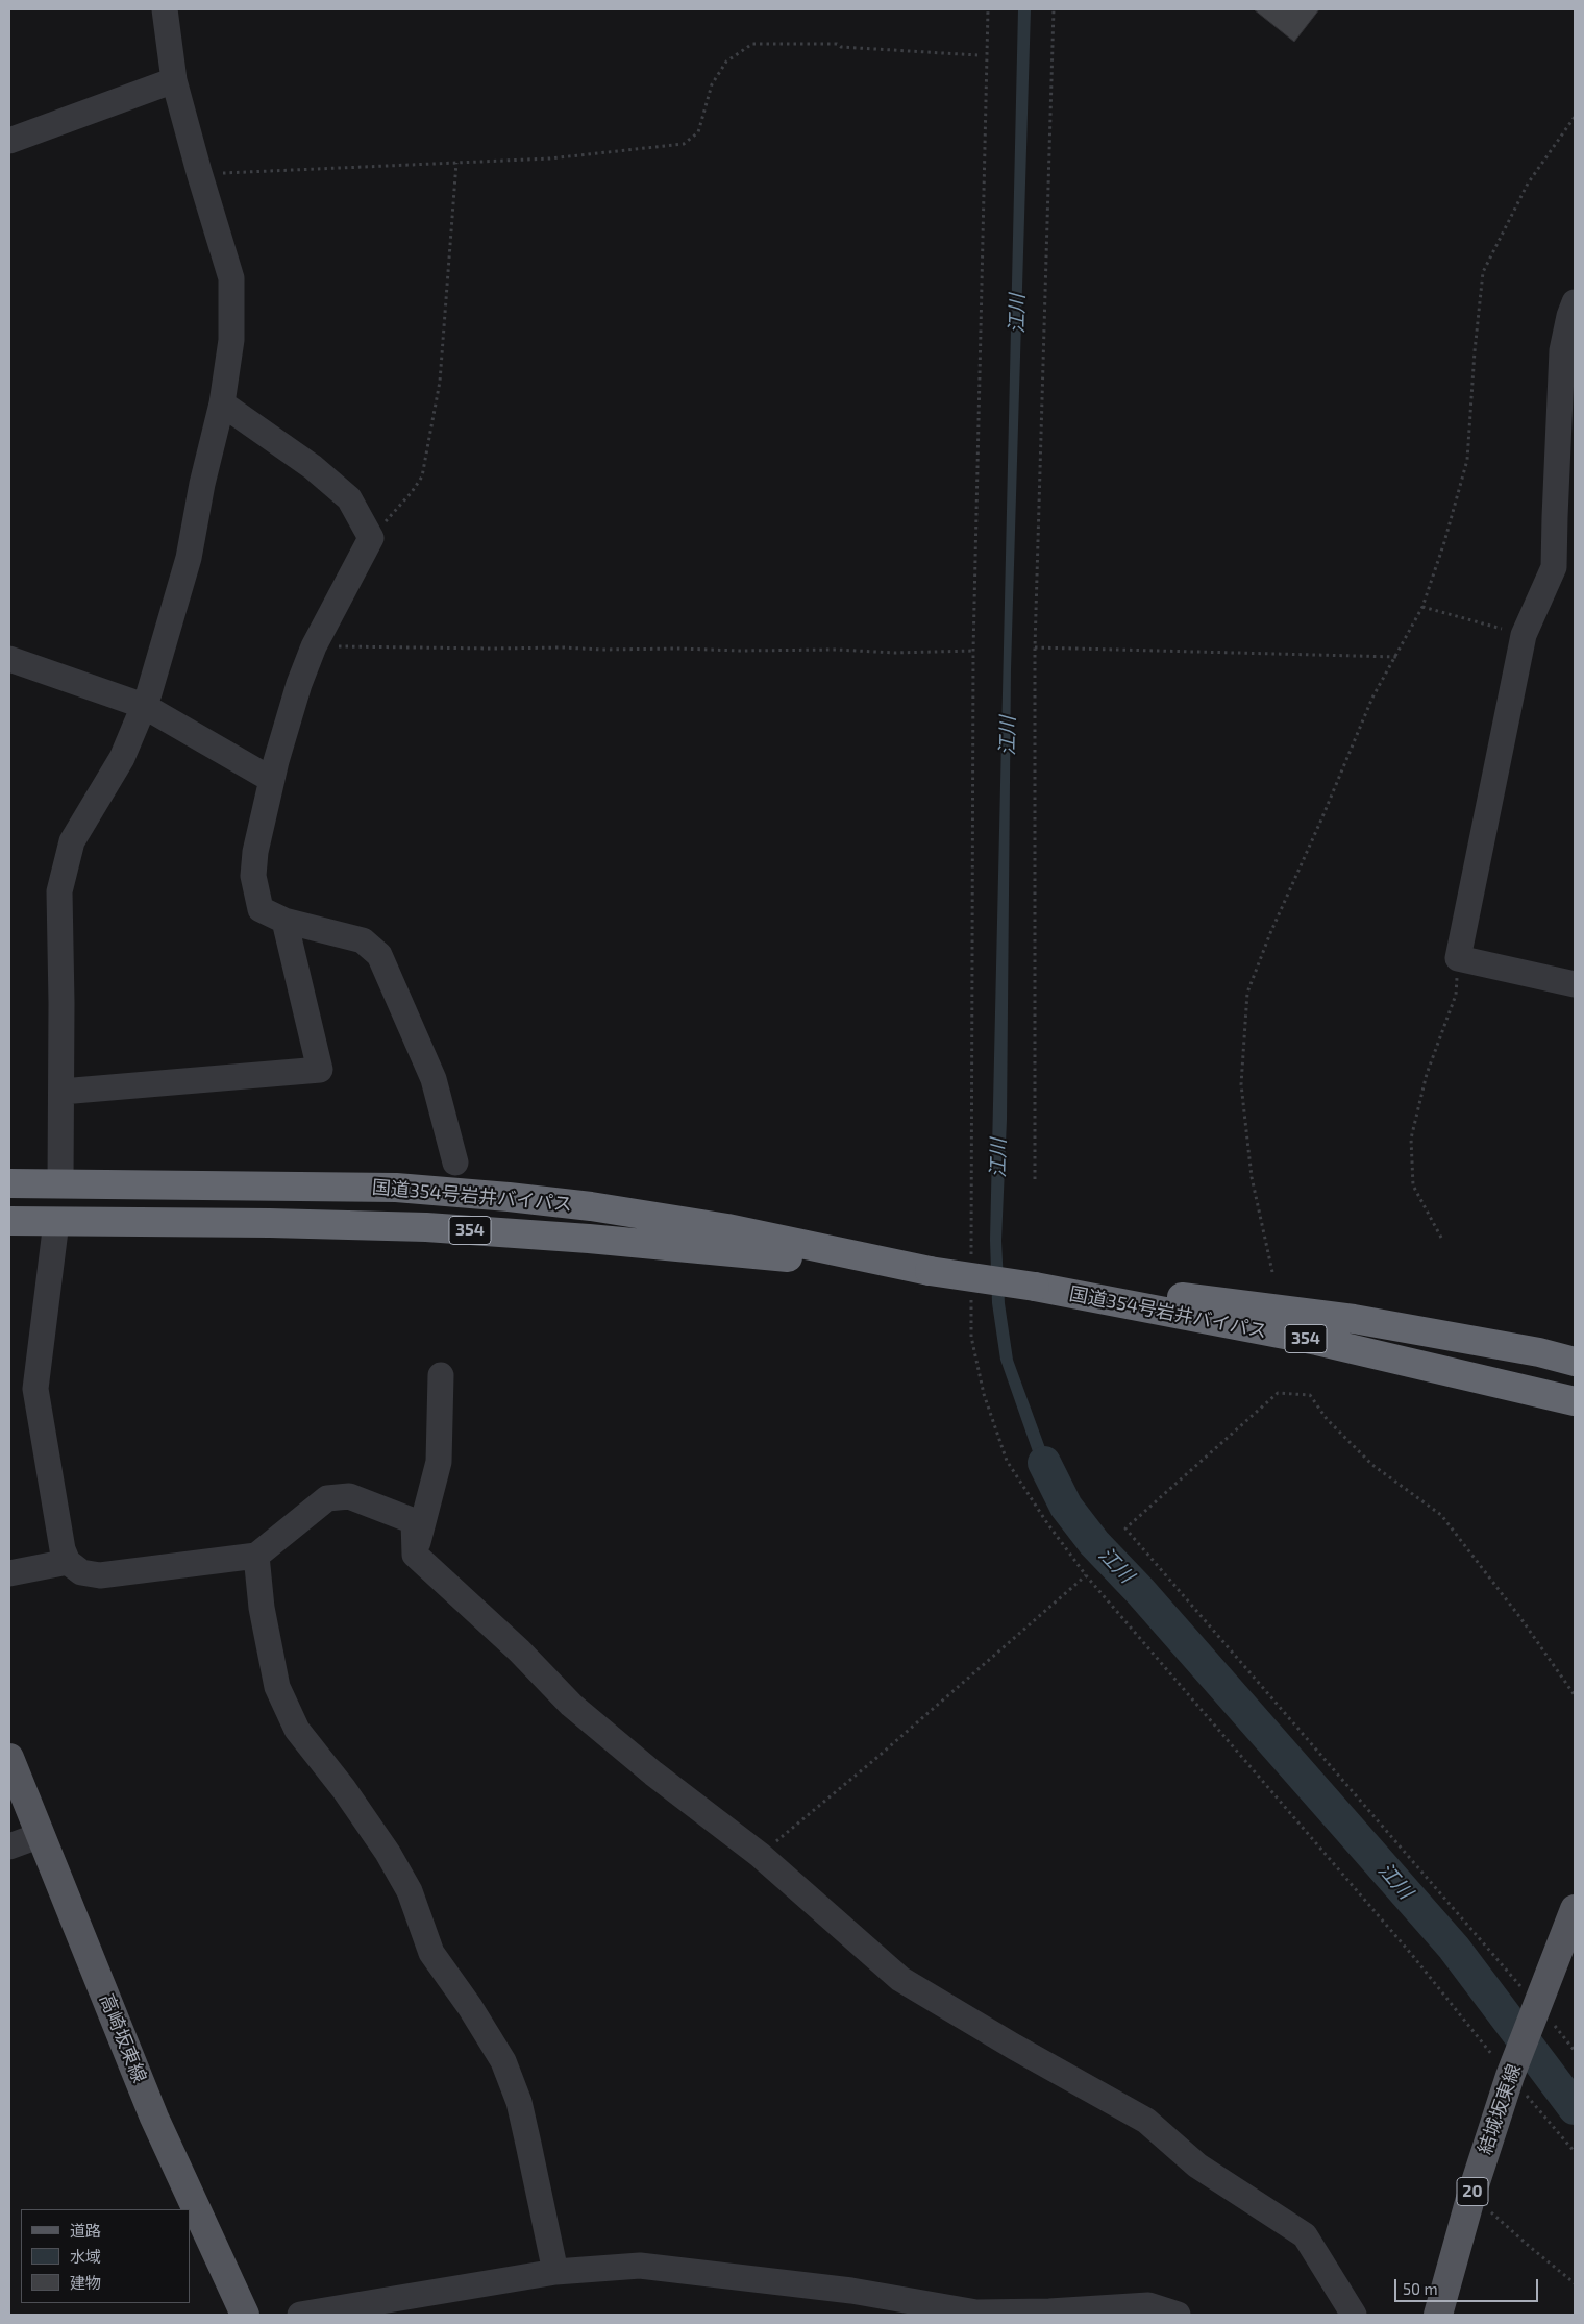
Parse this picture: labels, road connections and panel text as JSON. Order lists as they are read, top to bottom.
{
  "streets": {
    "highway": ["国道354号岩井バイパス", "354"],
    "main road": ["高崎坂東線", "結城坂東線", "20"]
  },
  "water": ["江川"],
  "legend": ["道路", "水域", "建物"],
  "scale_bar": "50 m"
}
